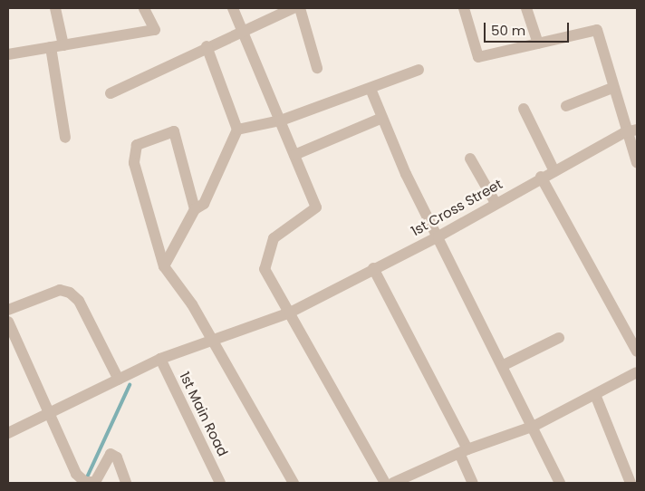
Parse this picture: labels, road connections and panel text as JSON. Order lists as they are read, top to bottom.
{
  "streets": {
    "street": ["1st Cross Street", "1st Main Road"]
  },
  "crossings": [
    ["1st Cross Street", "1st Main Road"]
  ],
  "scale_bar": "50 m"
}
